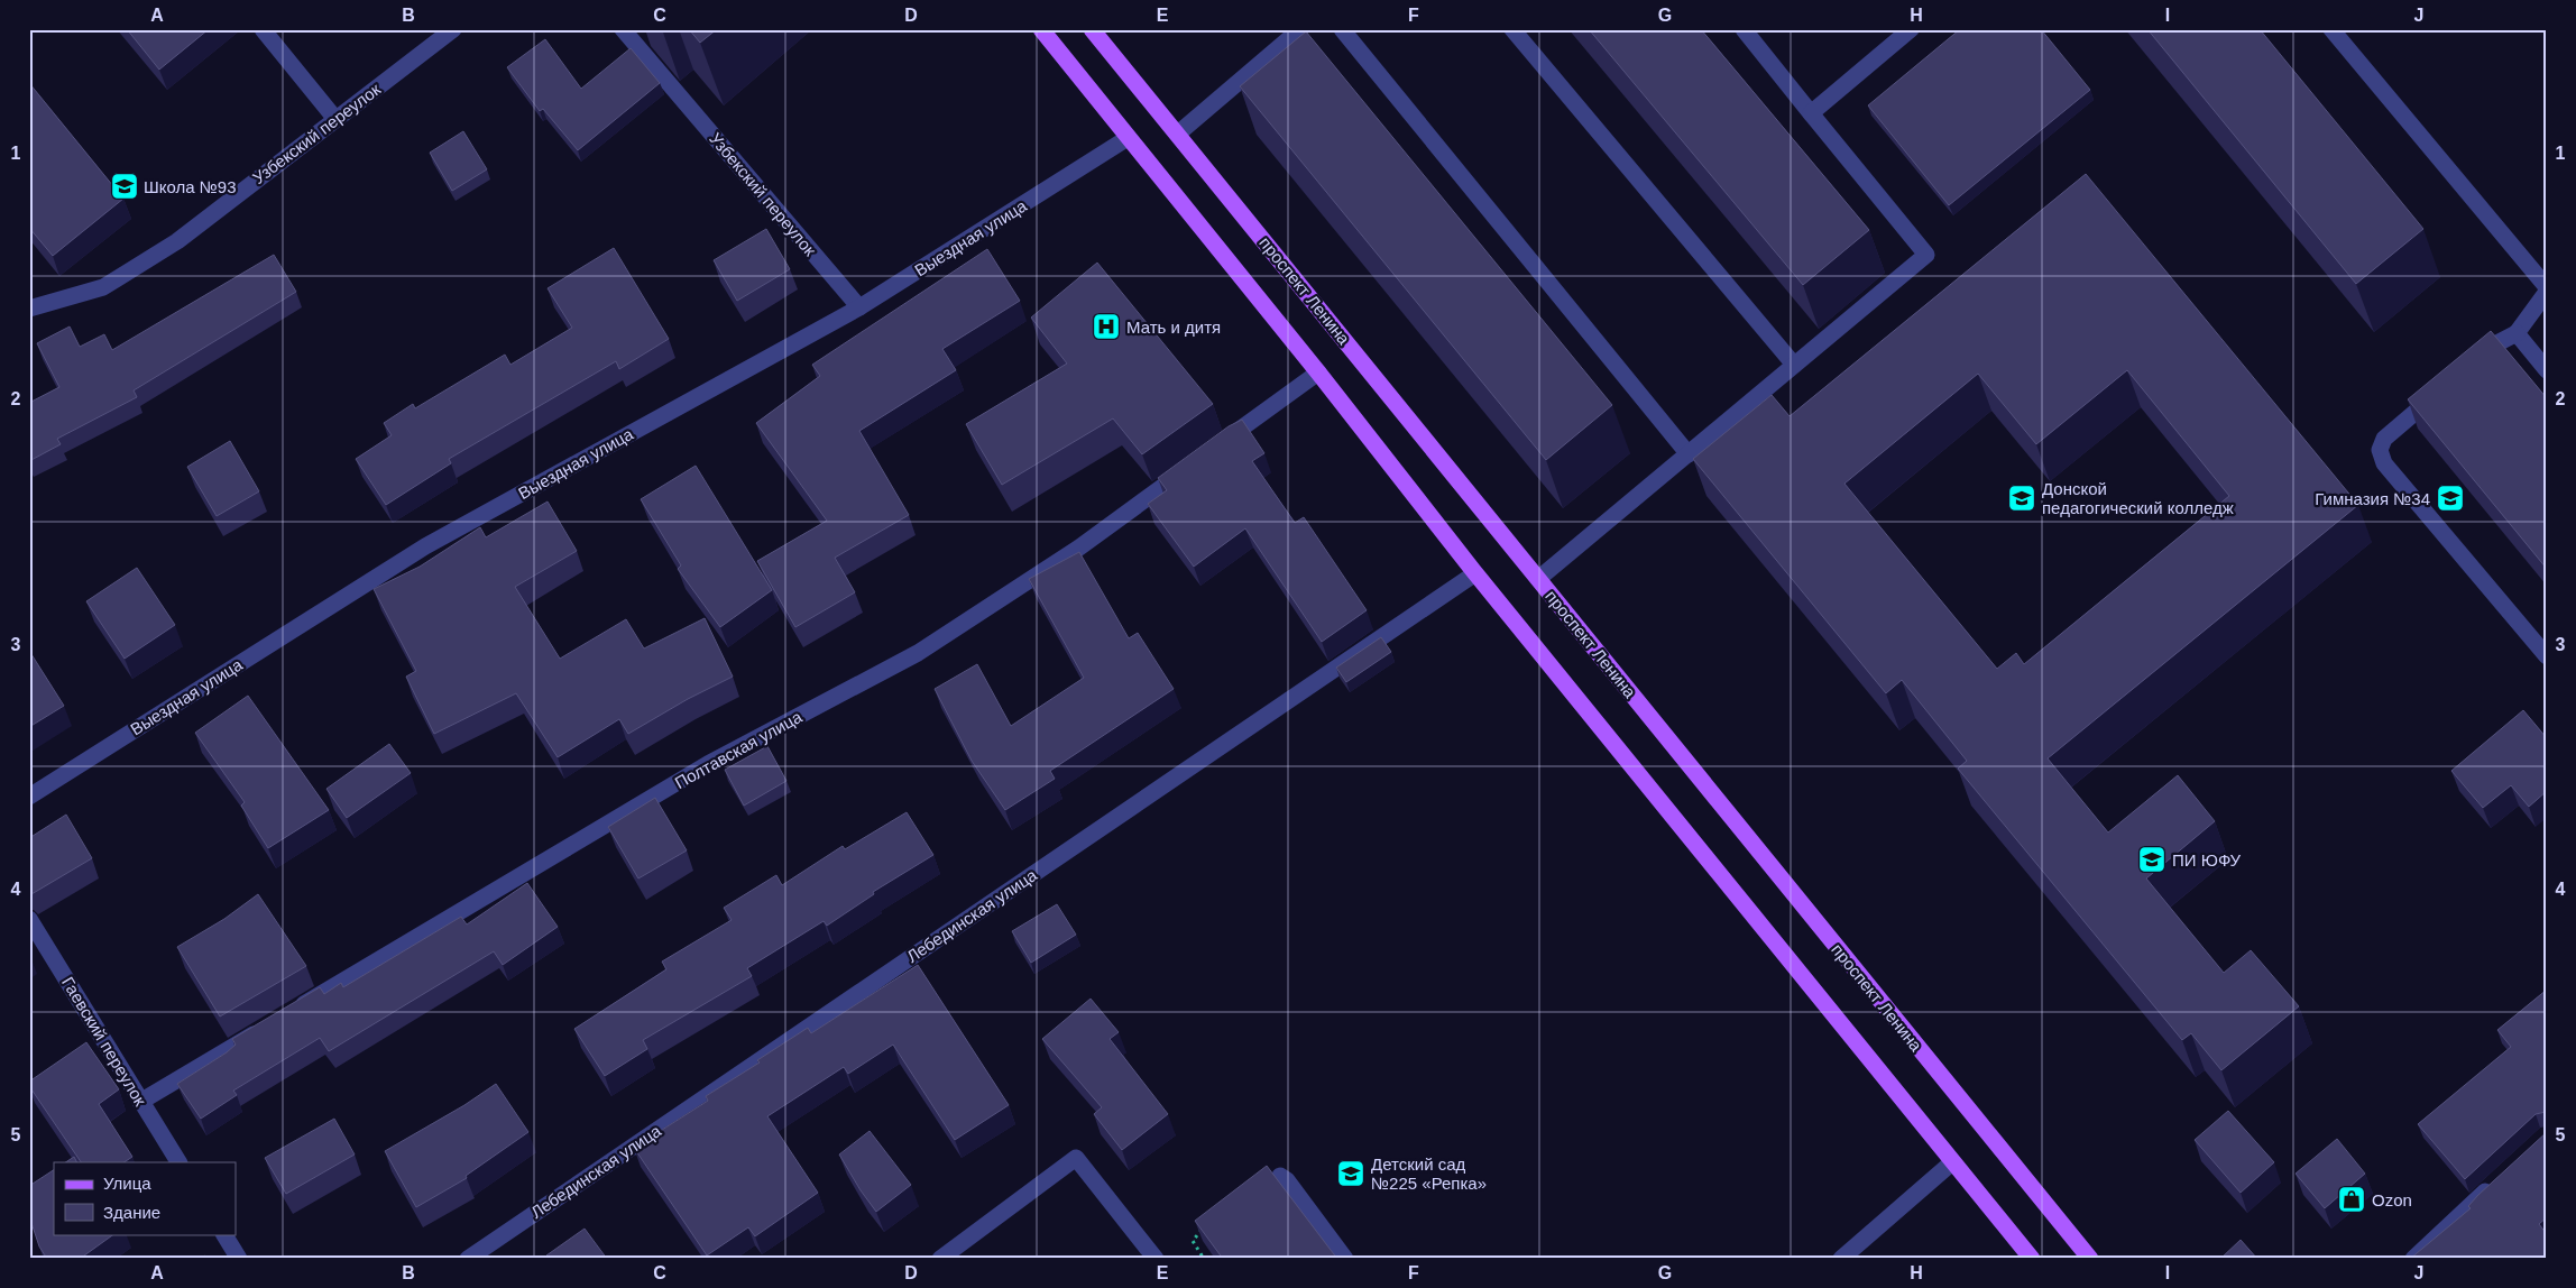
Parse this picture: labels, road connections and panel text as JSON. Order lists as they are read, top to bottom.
{
  "streets": {
    "main road": ["проспект Ленина"],
    "street": [
      "Узбекский переулок",
      "Выездная улица",
      "Полтавская улица",
      "Лебединская улица",
      "Гаевский переулок"
    ]
  },
  "crossings": [
    ["Узбекский переулок", "Выездная улица"]
  ],
  "places": {
    "school or university": [
      "Школа №93",
      "Донской педагогический колледж",
      "Гимназия №34",
      "ПИ ЮФУ",
      "Детский сад №225 «Репка»"
    ],
    "hospital": ["Мать и дитя"],
    "shop": ["Ozon"]
  },
  "legend": ["Улица", "Здание"],
  "grid": {
    "columns": [
      "A",
      "B",
      "C",
      "D",
      "E",
      "F",
      "G",
      "H",
      "I",
      "J"
    ],
    "rows": [
      "1",
      "2",
      "3",
      "4",
      "5"
    ]
  }
}
